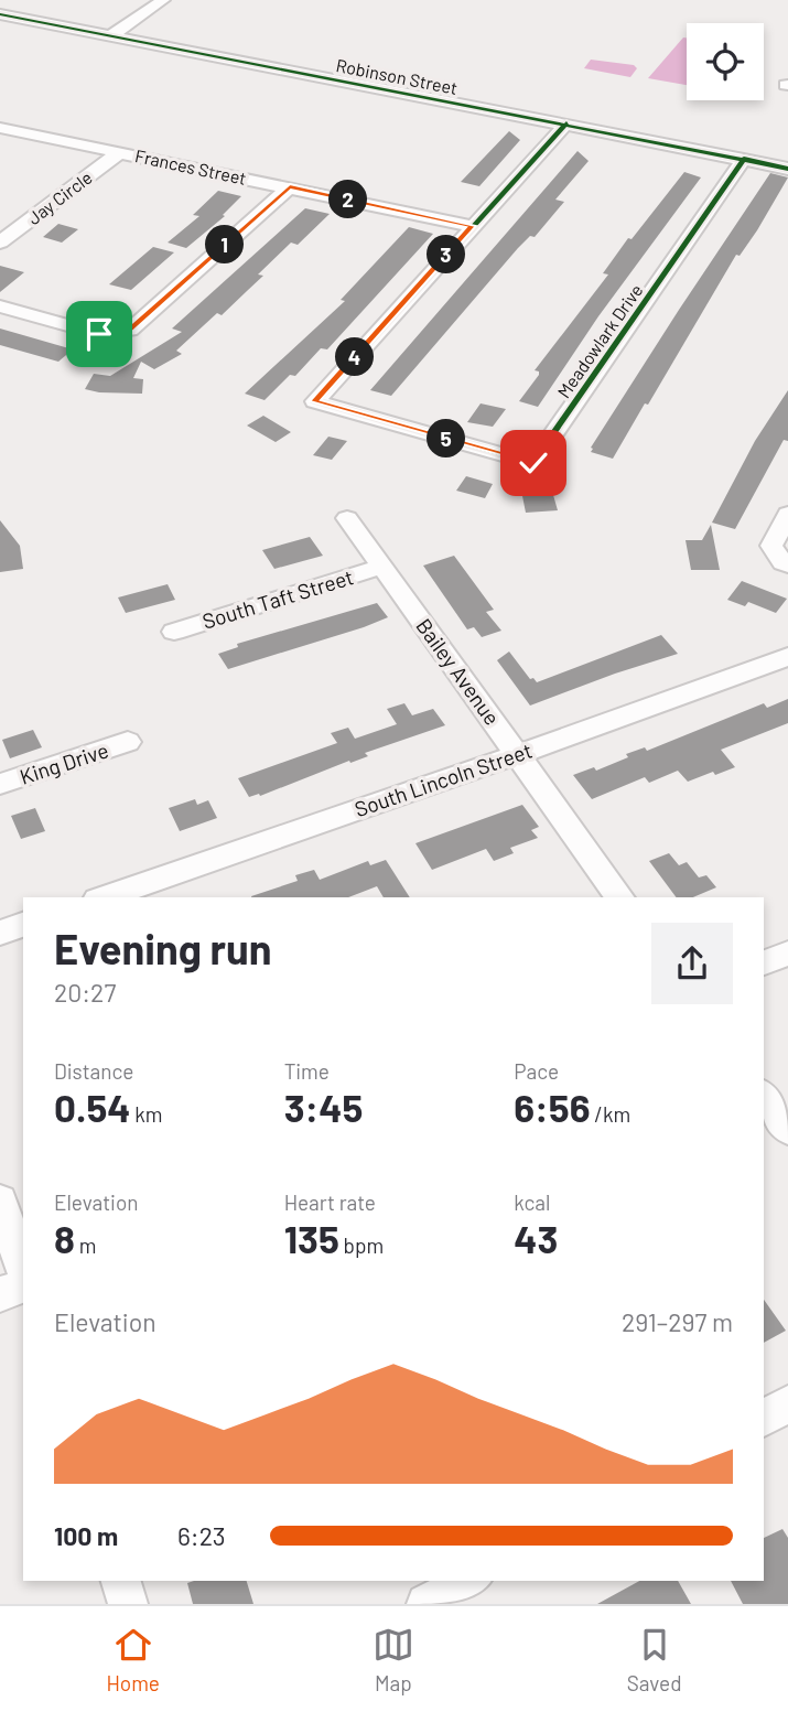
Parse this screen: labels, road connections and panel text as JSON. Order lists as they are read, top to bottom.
{
  "streets": {
    "street": [
      "Robinson Street",
      "Frances Street",
      "Jay Circle",
      "Meadowlark Drive",
      "South Taft Street",
      "Bailey Avenue",
      "King Drive",
      "South Lincoln Street"
    ]
  },
  "crossings": [
    ["Robinson Street", "Meadowlark Drive"],
    ["Frances Street", "Jay Circle"],
    ["Frances Street", "Meadowlark Drive"],
    ["South Taft Street", "Bailey Avenue"],
    ["Bailey Avenue", "South Lincoln Street"]
  ],
  "page": {
    "pins": [
      "2",
      "1",
      "3",
      "4",
      "5"
    ],
    "heading": ["Evening run", "20:27"],
    "stats": [
      ["Distance", "0.54 km"],
      ["Time", "3:45"],
      ["Pace", "6:56 /km"],
      ["Elevation", "8 m"],
      ["Heart rate", "135 bpm"],
      ["kcal", "43"]
    ],
    "chart": ["Elevation", "291–297 m"],
    "list": [
      {
        "name": "100 m",
        "note": "6:23"
      }
    ],
    "tabs": ["Home", "Map", "Saved"]
  }
}
